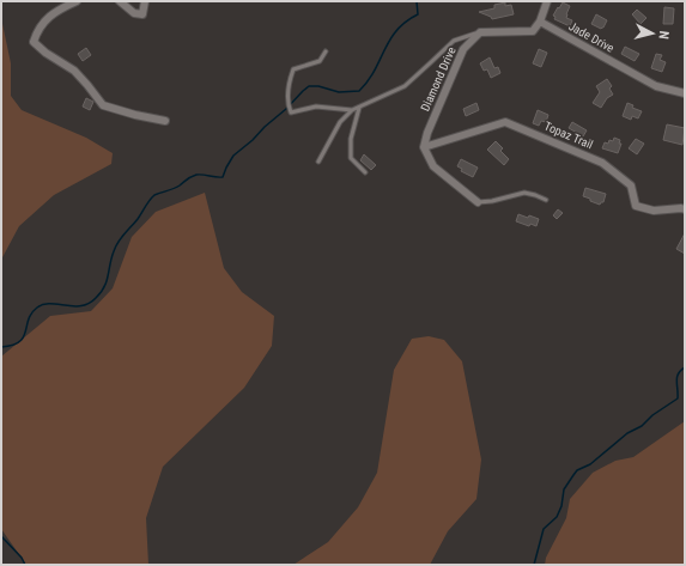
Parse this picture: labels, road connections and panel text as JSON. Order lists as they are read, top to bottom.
{
  "streets": {
    "street": ["Jade Drive", "Diamond Drive", "Topaz Trail"]
  },
  "crossings": [
    ["Diamond Drive", "Topaz Trail"]
  ],
  "north": "right"
}
